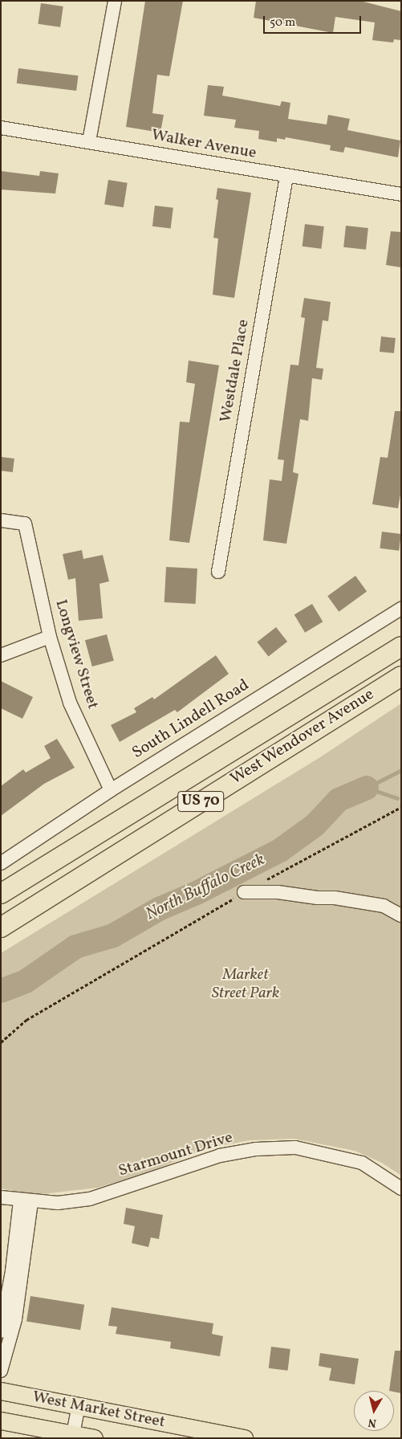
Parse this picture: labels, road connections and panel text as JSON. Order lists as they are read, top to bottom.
{
  "streets": {
    "highway": ["West Wendover Avenue", "US 70"],
    "main road": ["West Market Street"],
    "street": [
      "Walker Avenue",
      "Westdale Place",
      "Longview Street",
      "South Lindell Road",
      "Starmount Drive"
    ]
  },
  "crossings": [
    ["Walker Avenue", "Westdale Place"],
    ["Longview Street", "South Lindell Road"]
  ],
  "water": ["North Buffalo Creek"],
  "parks": ["Market Street Park"],
  "scale_bar": "50 m",
  "north": "bottom"
}
